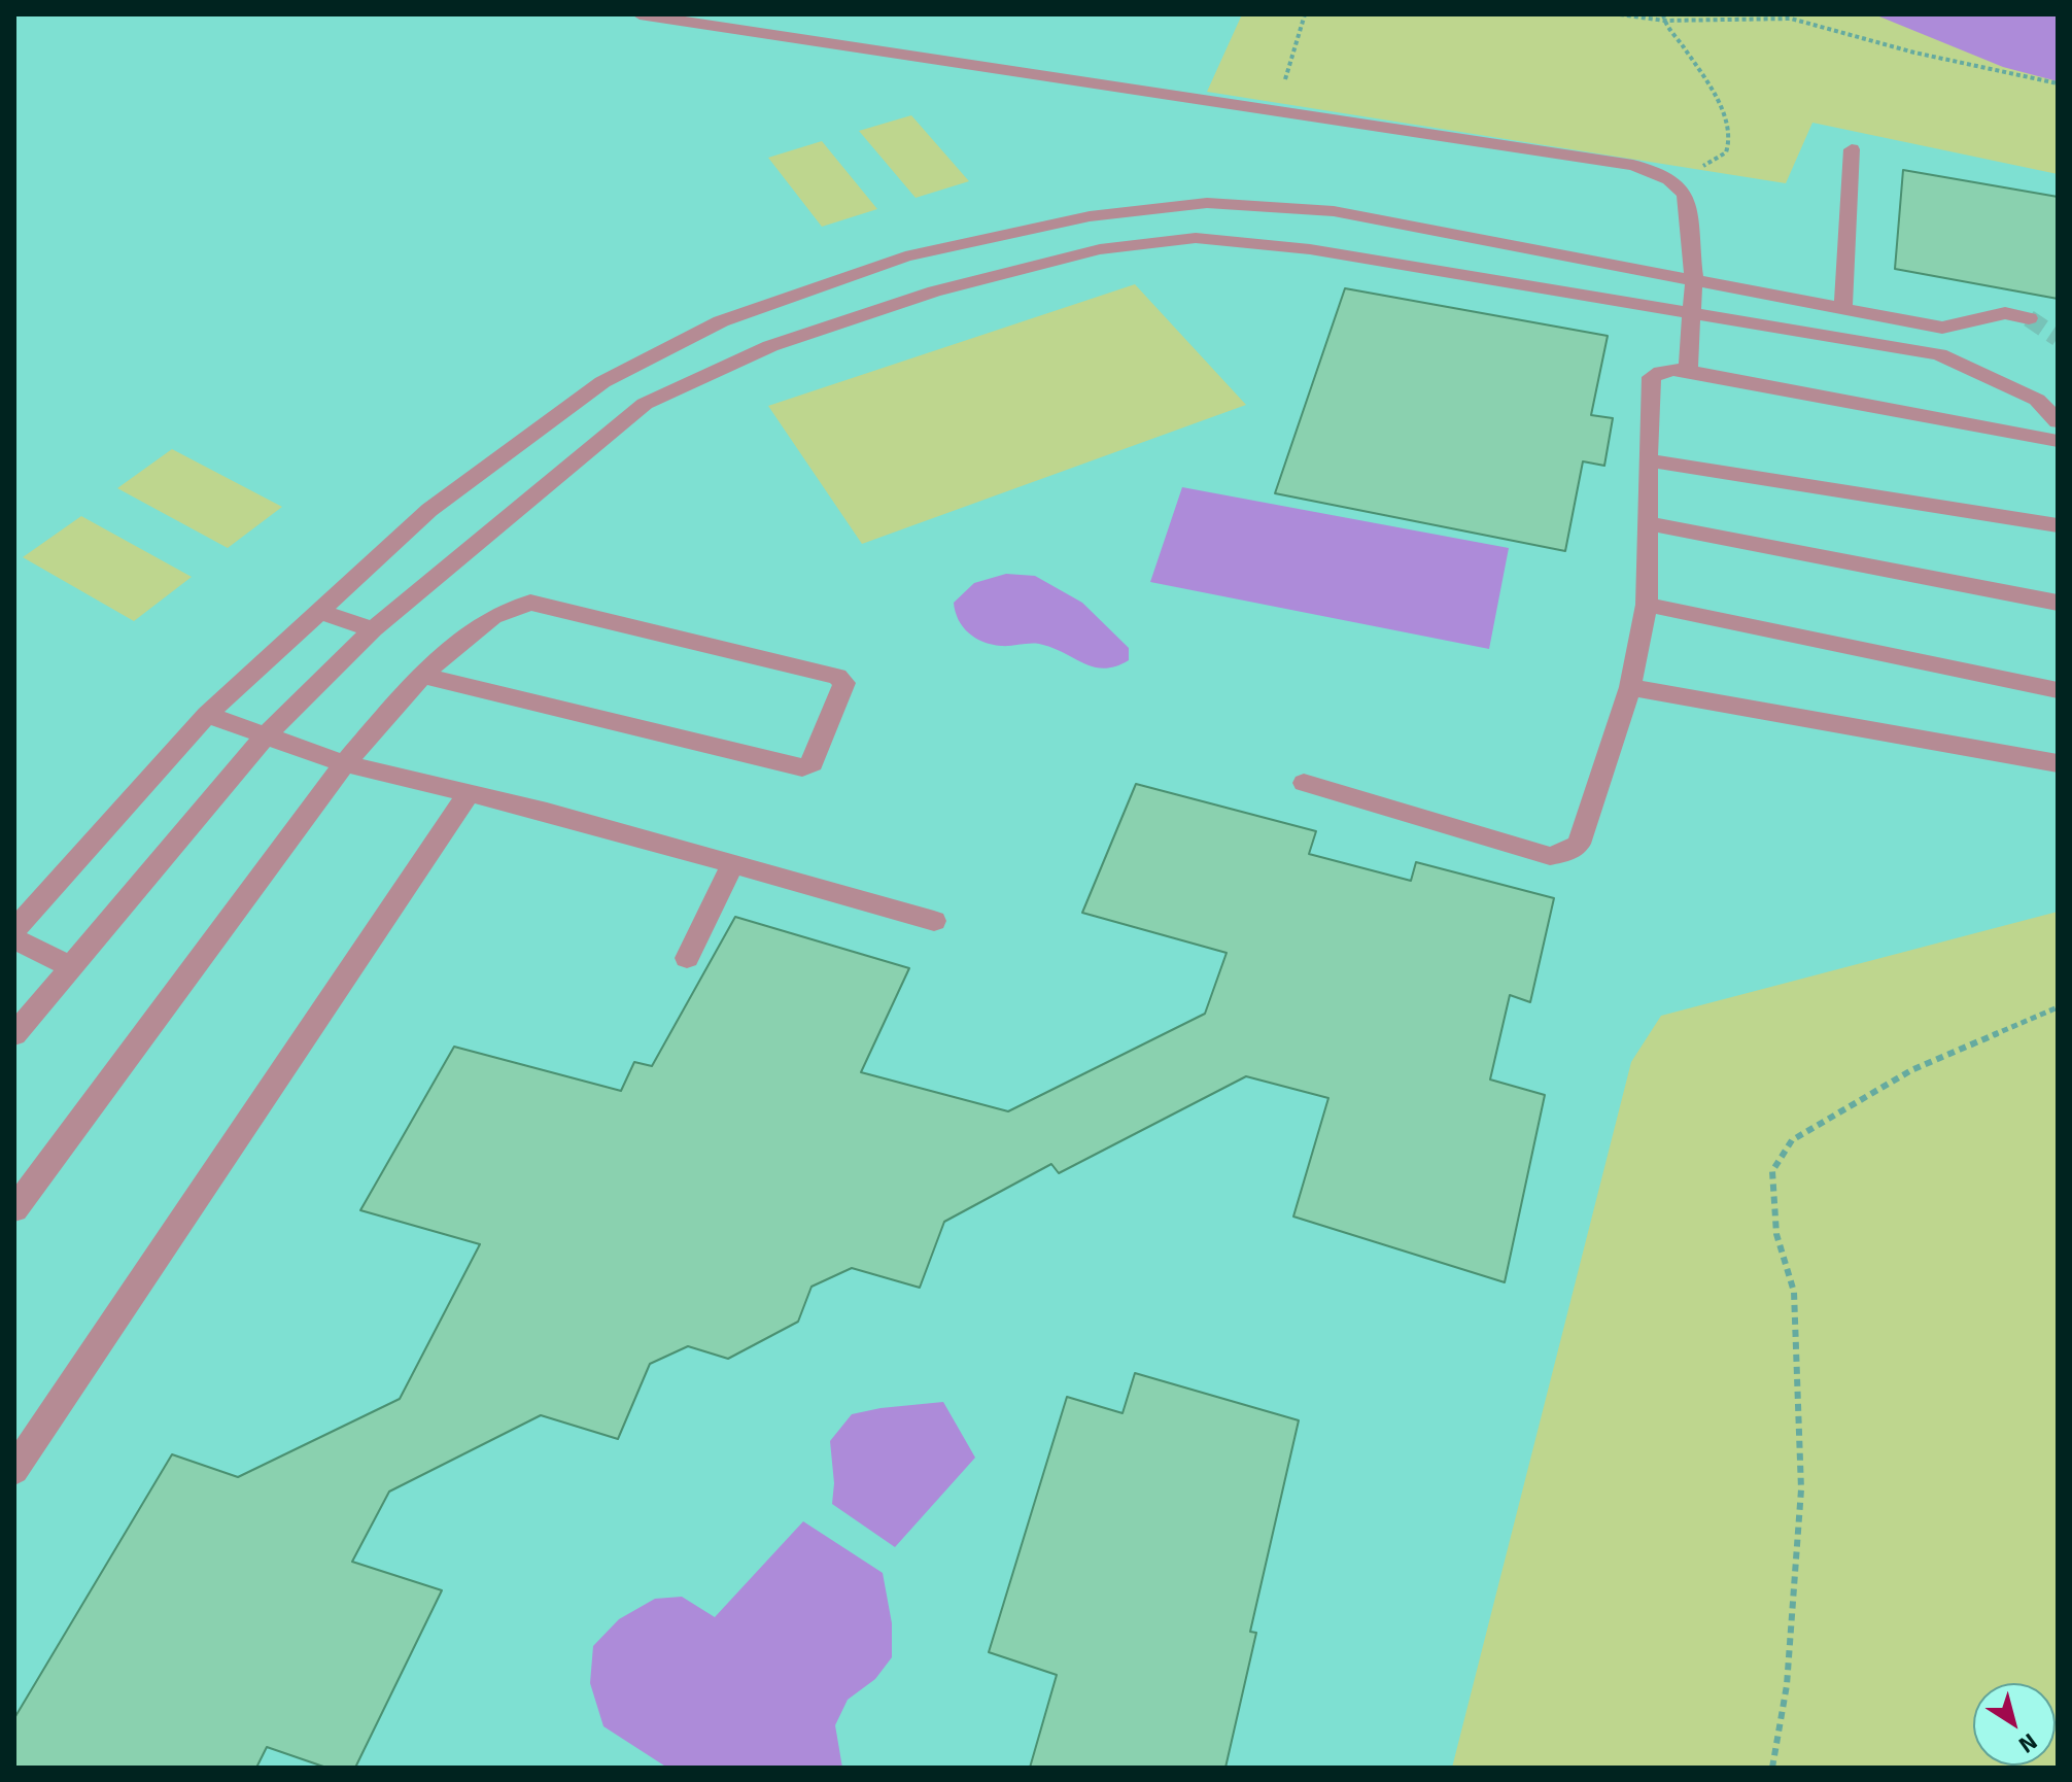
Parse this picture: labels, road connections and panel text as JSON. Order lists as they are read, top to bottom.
{
  "north": "bottom right"
}
